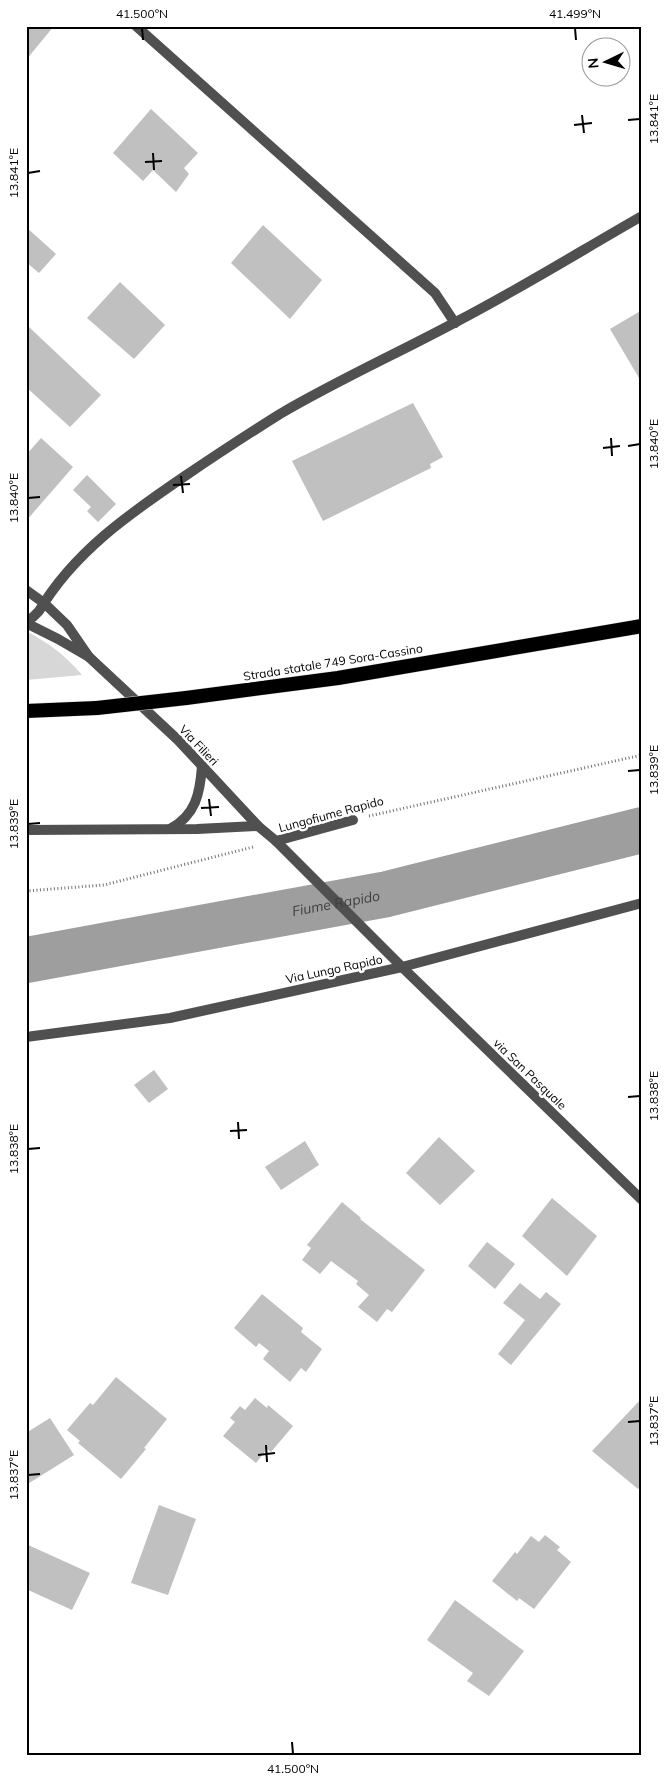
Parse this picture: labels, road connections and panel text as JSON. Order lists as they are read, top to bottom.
{
  "streets": {
    "highway": ["Strada statale 749 Sora-Cassino"],
    "street": [
      "Via Filieri",
      "Lungofiume Rapido",
      "Via Lungo Rapido",
      "via San Pasquale"
    ]
  },
  "crossings": [
    ["Via Filieri", "Lungofiume Rapido"],
    ["Via Filieri", "via San Pasquale"],
    ["Via Lungo Rapido", "via San Pasquale"]
  ],
  "water": ["Fiume Rapido"],
  "north": "left",
  "coordinates": [
    "41.500°N",
    "41.499°N",
    "13.841°E",
    "13.840°E",
    "13.839°E",
    "13.838°E",
    "13.837°E"
  ]
}
